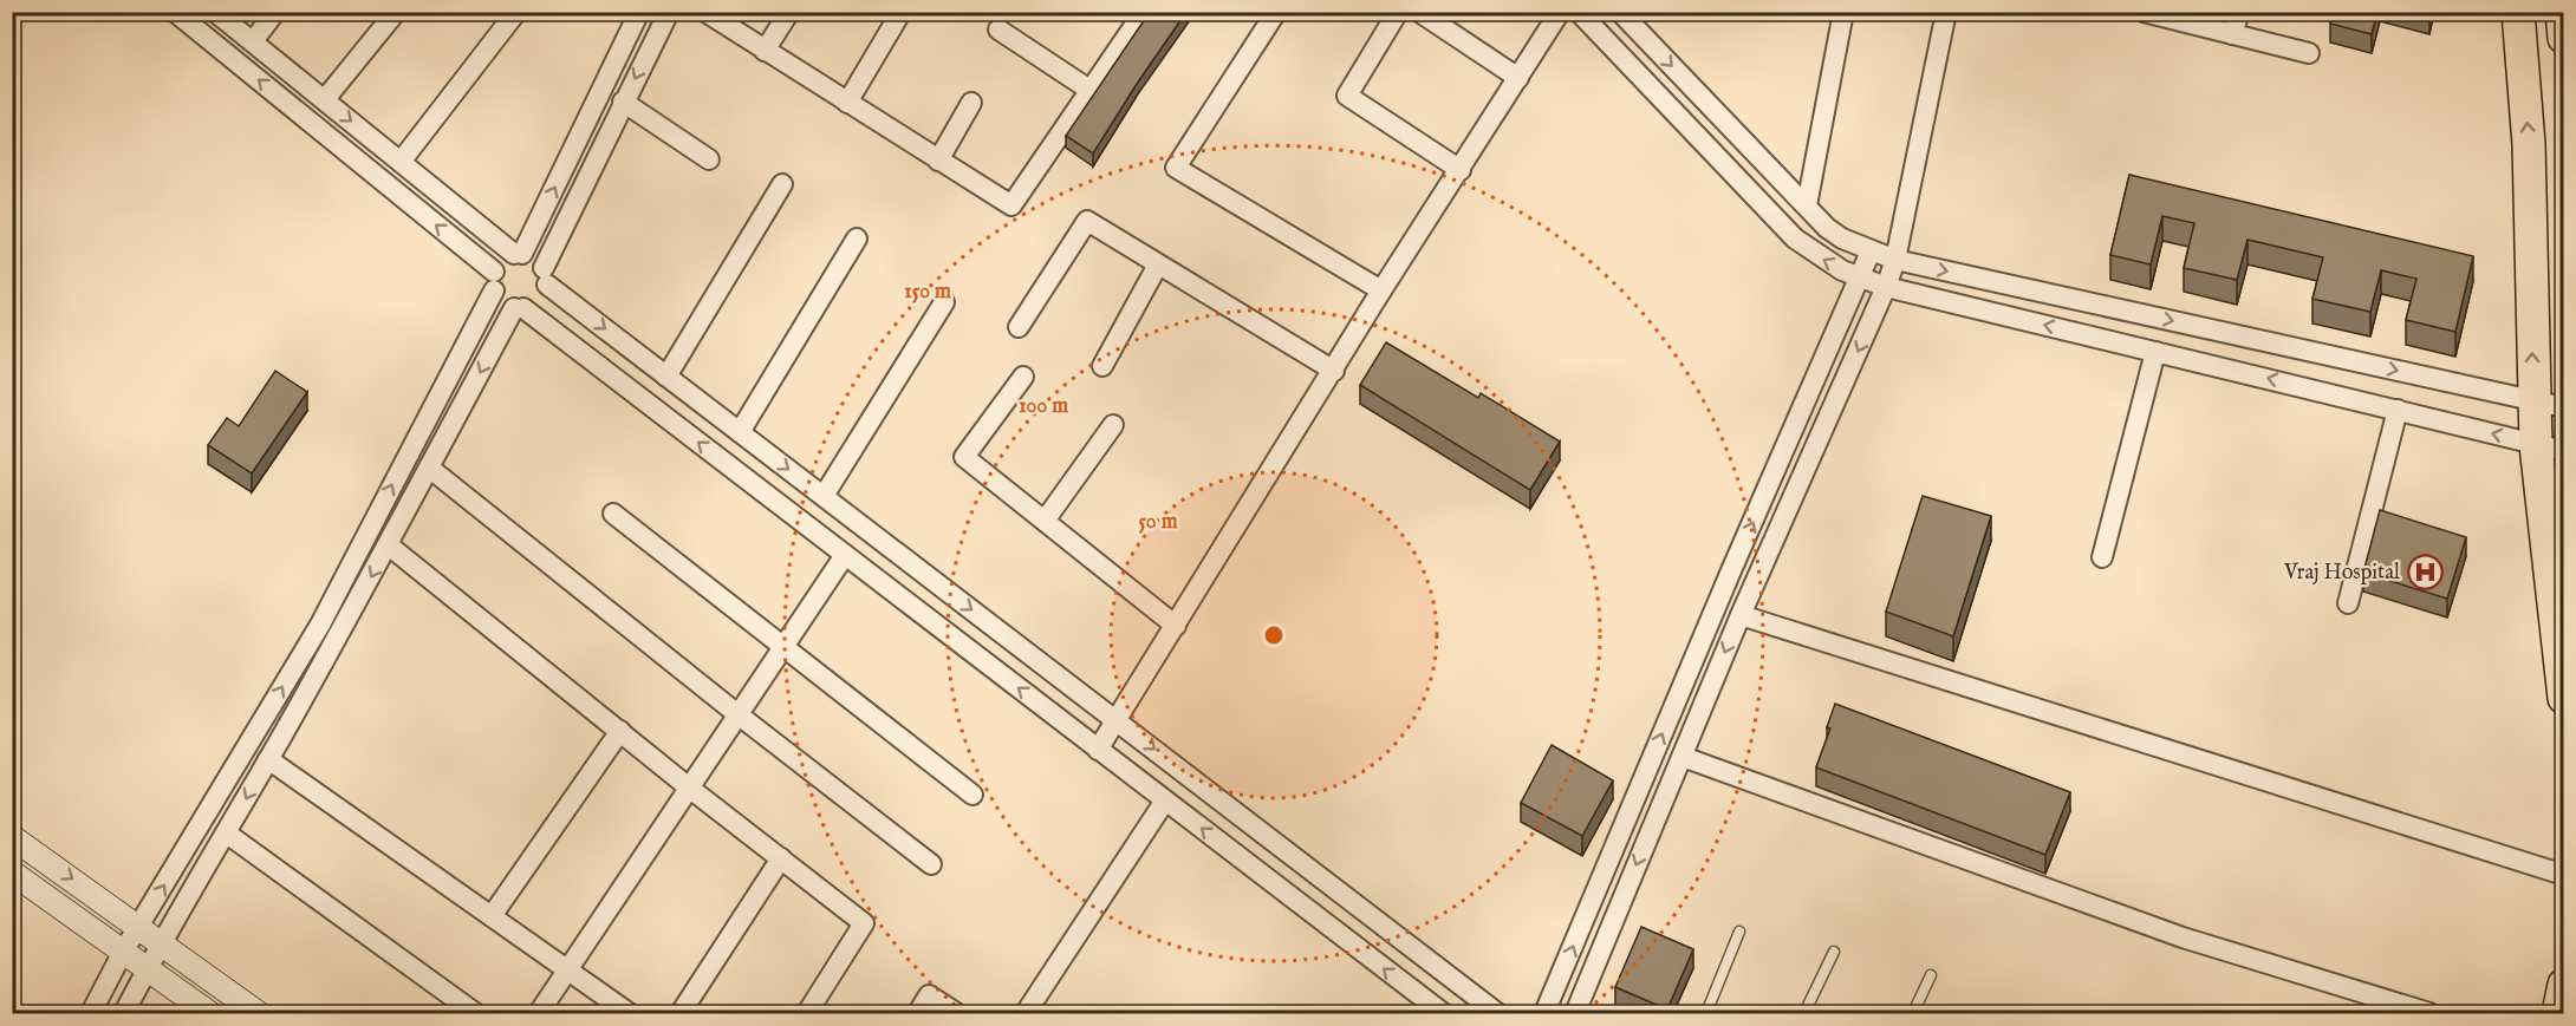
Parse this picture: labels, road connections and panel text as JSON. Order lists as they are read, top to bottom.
{
  "places": {
    "hospital": ["Vraj Hospital"]
  },
  "rings": ["150 m", "100 m", "50 m"]
}
